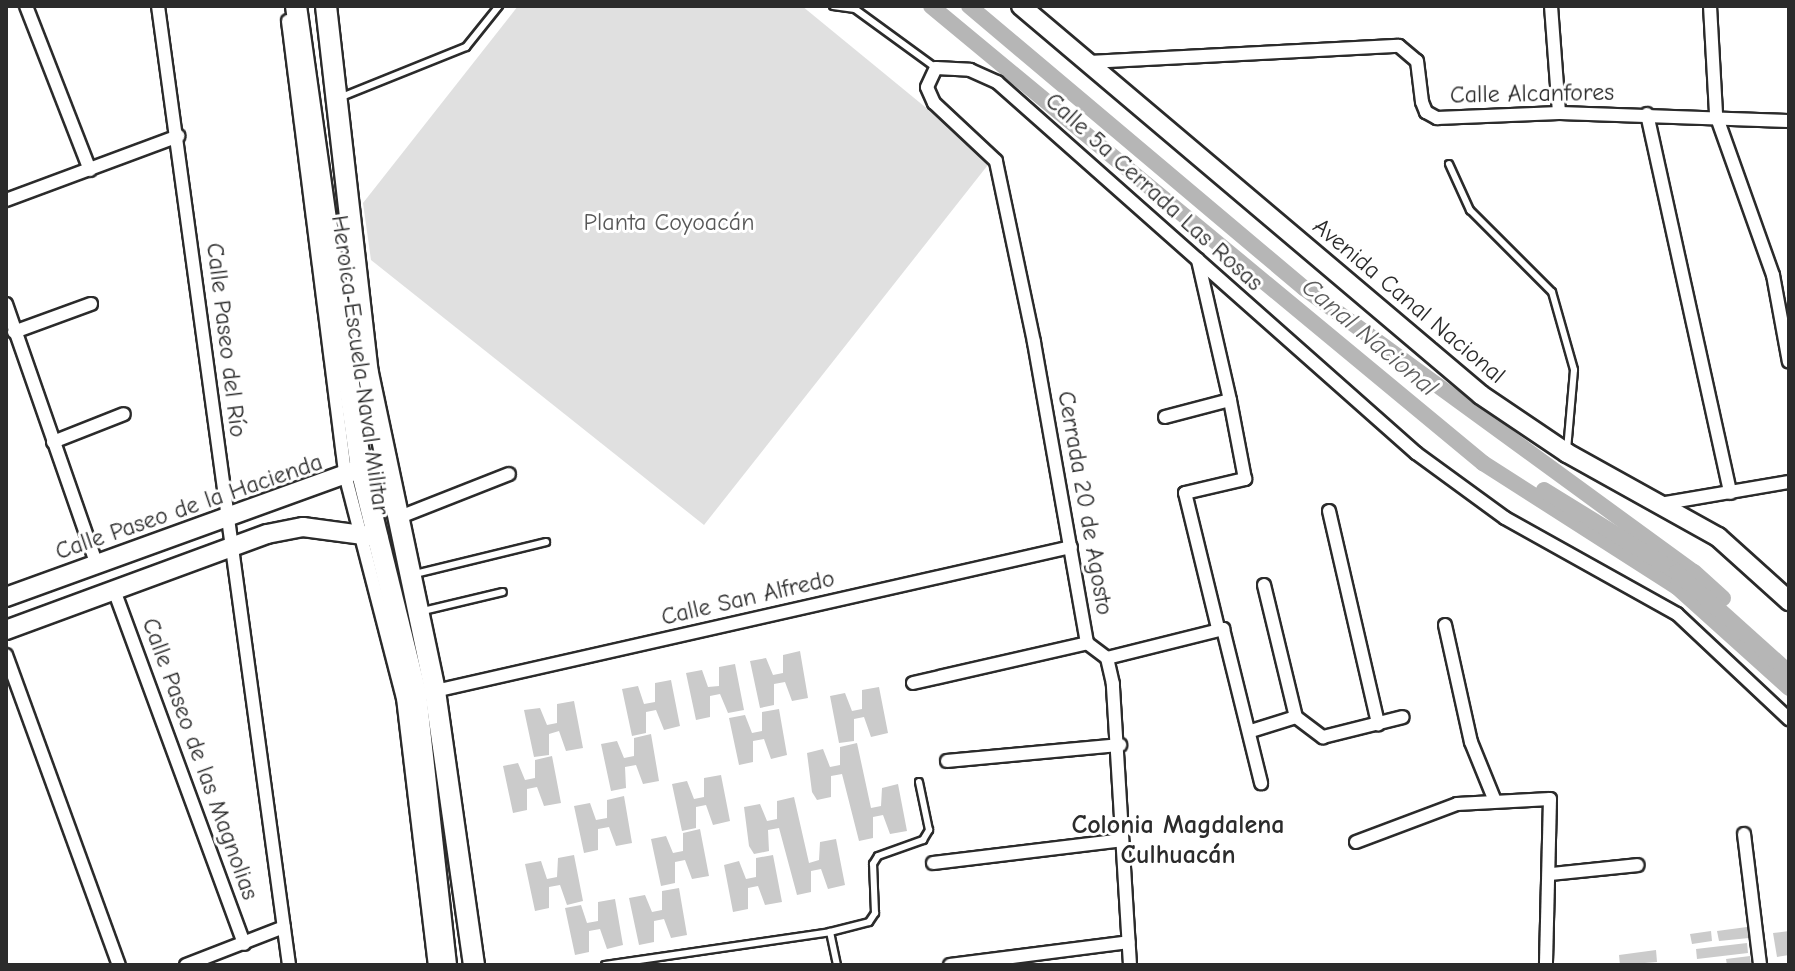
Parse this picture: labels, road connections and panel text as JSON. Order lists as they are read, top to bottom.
{
  "streets": {
    "main road": ["Heroica Escuela Naval Militar"],
    "street": [
      "Calle Alcanfores",
      "Calle 5a Cerrada Las Rosas",
      "Avenida Canal Nacional",
      "Calle Paseo del Río",
      "Cerrada 20 de Agosto",
      "Calle Paseo de la Hacienda",
      "Calle San Alfredo",
      "Calle Paseo de las Magnolias"
    ]
  },
  "crossings": [
    ["Calle Alcanfores", "Avenida Canal Nacional"],
    ["Calle 5a Cerrada Las Rosas", "Cerrada 20 de Agosto"],
    ["Calle Paseo del Río", "Calle Paseo de la Hacienda"],
    ["Heroica Escuela Naval Militar", "Calle Paseo de la Hacienda"],
    ["Heroica Escuela Naval Militar", "Calle San Alfredo"],
    ["Cerrada 20 de Agosto", "Calle San Alfredo"],
    ["Calle Paseo de la Hacienda", "Calle Paseo de las Magnolias"]
  ],
  "districts": ["Colonia Magdalena Culhuacán"],
  "water": ["Canal Nacional"],
  "parks": ["Planta Coyoacán"]
}
